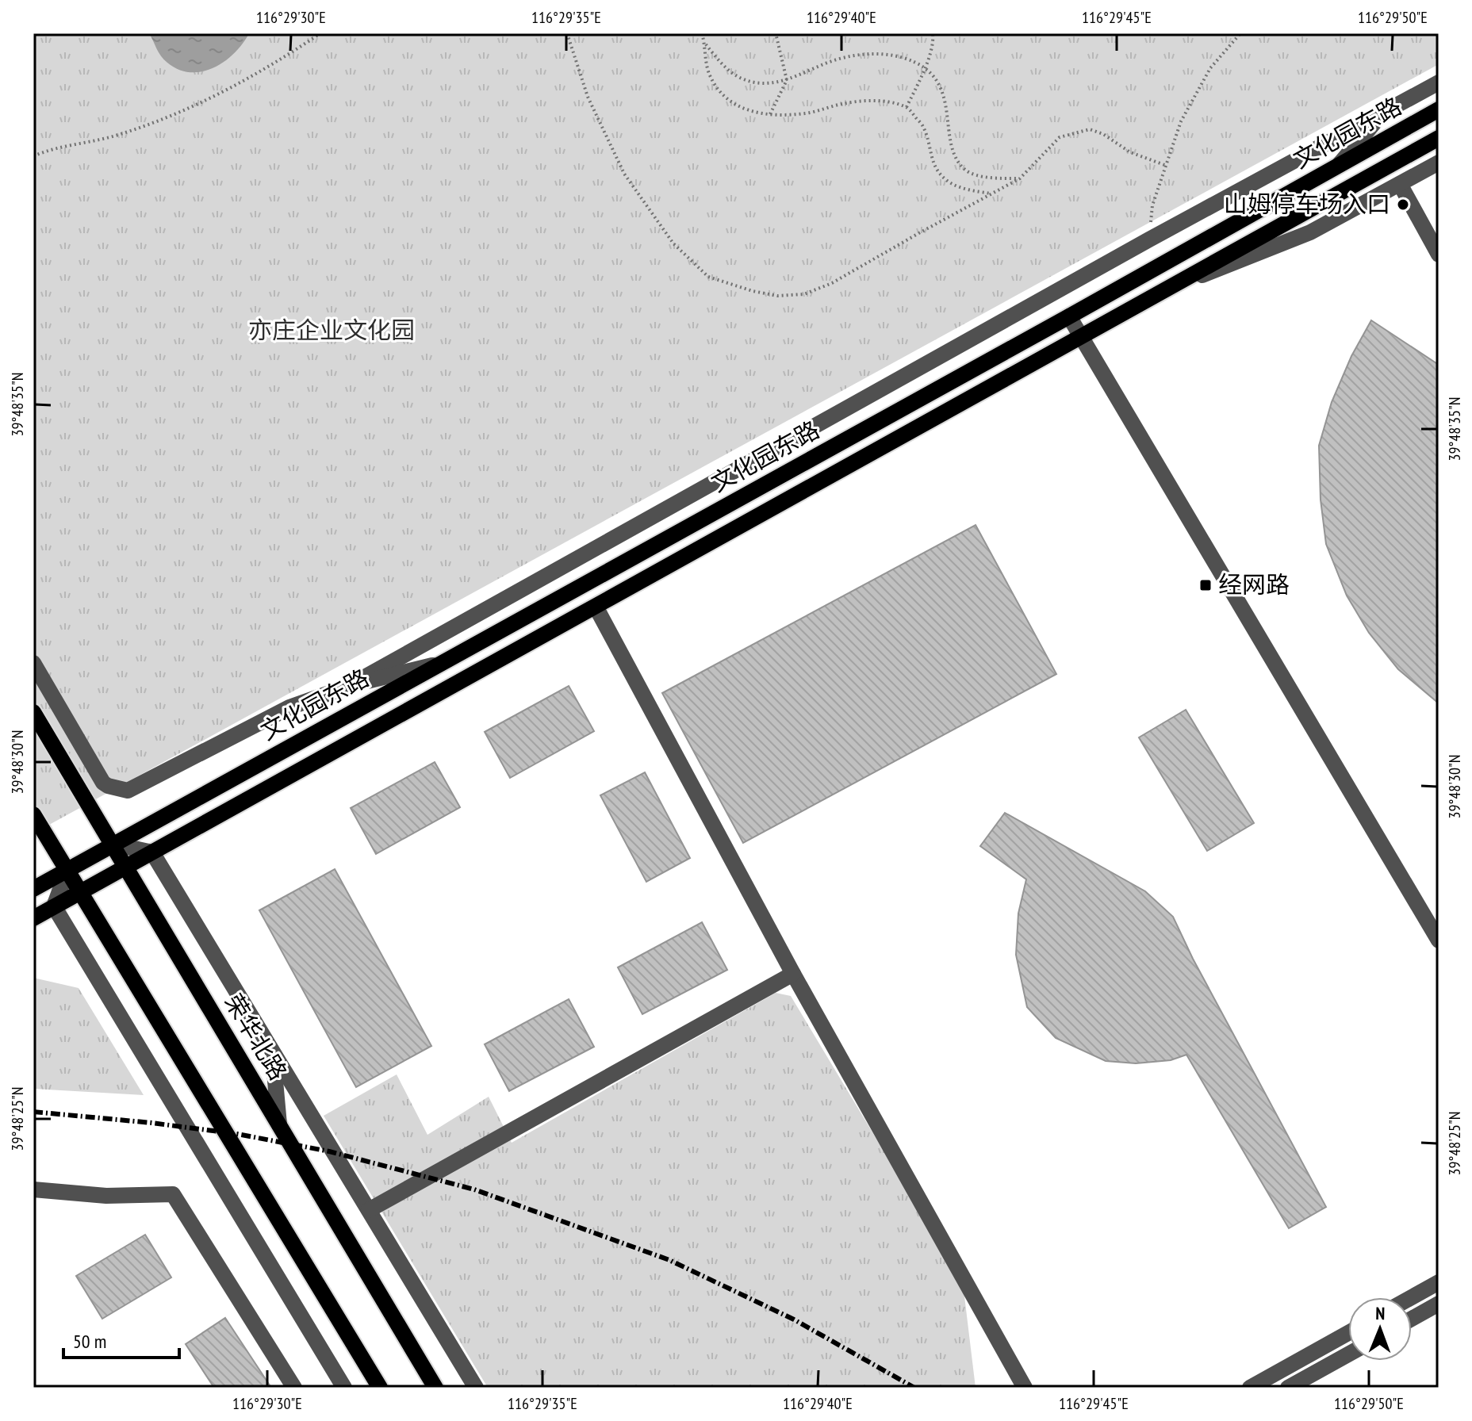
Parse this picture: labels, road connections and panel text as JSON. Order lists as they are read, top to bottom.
{
  "streets": {
    "main road": ["文化园东路", "荣华北路"]
  },
  "crossings": [
    ["文化园东路", "荣华北路"]
  ],
  "parks": ["亦庄企业文化园"],
  "places": {
    "other": ["山姆停车场入口"],
    "transit": ["经网路"]
  },
  "scale_bar": "50 m",
  "north": "top",
  "coordinates": [
    "116°29'30\"E",
    "116°29'35\"E",
    "116°29'40\"E",
    "116°29'45\"E",
    "116°29'50\"E",
    "39°48'35\"N",
    "39°48'30\"N",
    "39°48'25\"N"
  ]
}
